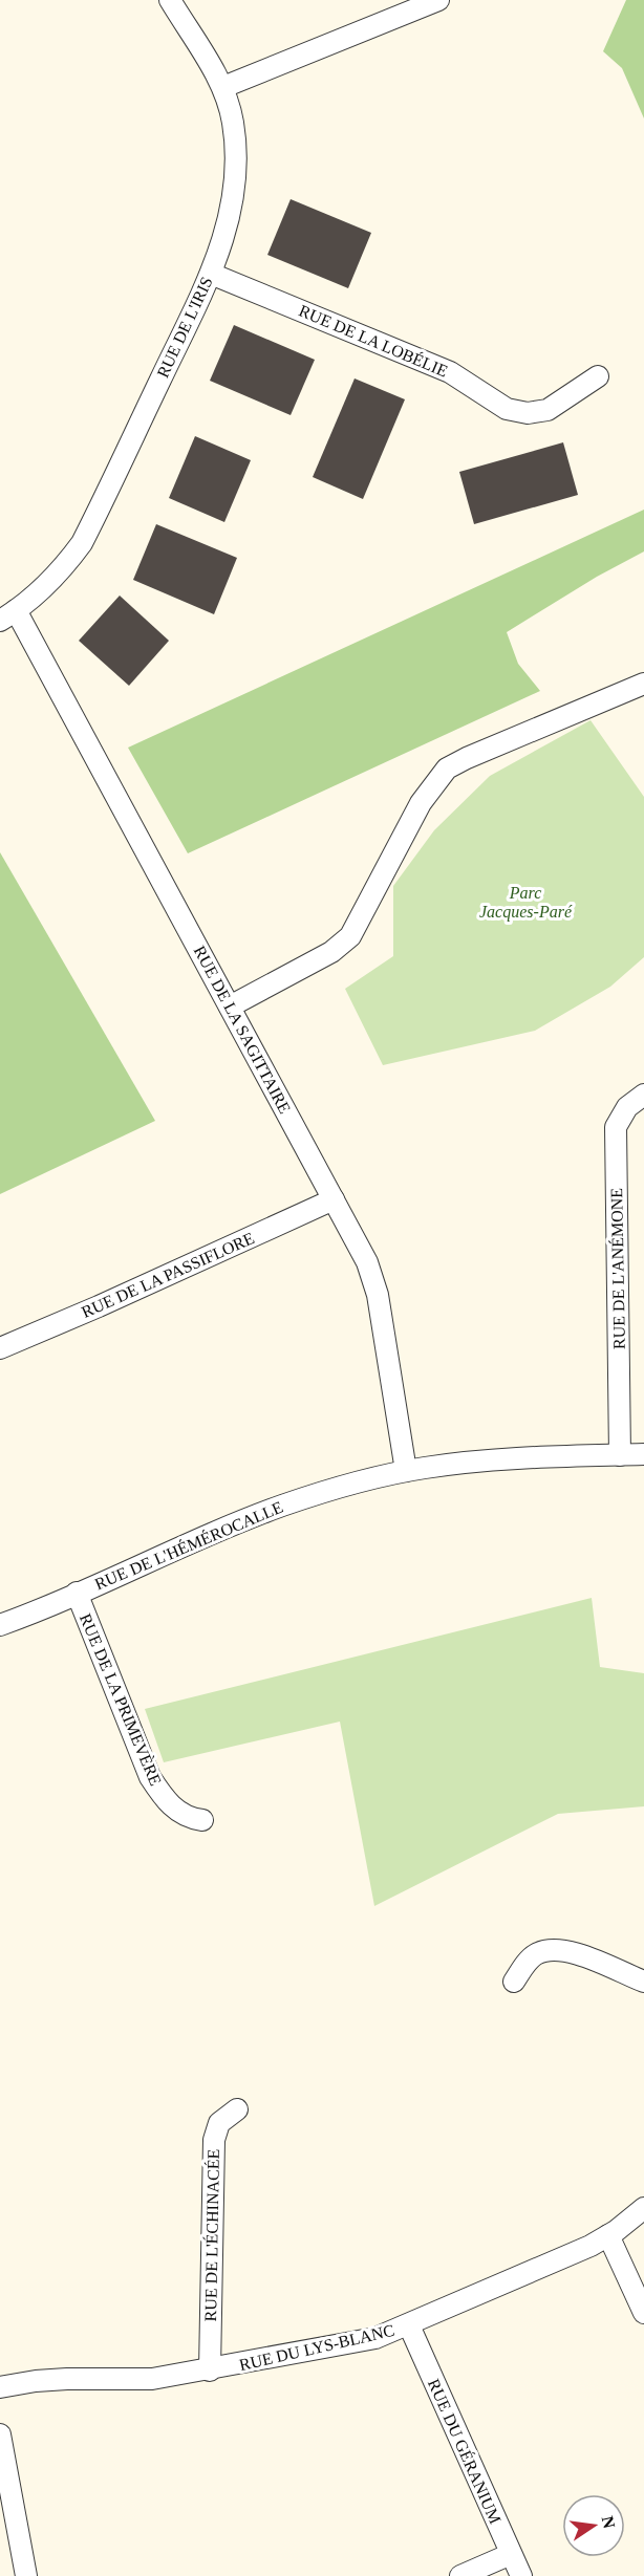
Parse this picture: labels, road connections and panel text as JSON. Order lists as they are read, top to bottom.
{
  "streets": {
    "street": [
      "RUE DE L'IRIS",
      "RUE DE LA LOBÉLIE",
      "RUE DE LA SAGITTAIRE",
      "RUE DE L'ANÉMONE",
      "RUE DE LA PASSIFLORE",
      "RUE DE L'HÉMÉROCALLE",
      "RUE DE LA PRIMEVÈRE",
      "RUE DE L'ÉCHINACÉE",
      "RUE DU LYS-BLANC",
      "RUE DU GÉRANIUM"
    ]
  },
  "crossings": [
    ["RUE DE L'IRIS", "RUE DE LA LOBÉLIE"],
    ["RUE DE L'IRIS", "RUE DE LA SAGITTAIRE"],
    ["RUE DE LA SAGITTAIRE", "RUE DE LA PASSIFLORE"],
    ["RUE DE LA SAGITTAIRE", "RUE DE L'HÉMÉROCALLE"],
    ["RUE DE L'ANÉMONE", "RUE DE L'HÉMÉROCALLE"],
    ["RUE DE L'HÉMÉROCALLE", "RUE DE LA PRIMEVÈRE"],
    ["RUE DE L'ÉCHINACÉE", "RUE DU LYS-BLANC"],
    ["RUE DU LYS-BLANC", "RUE DU GÉRANIUM"]
  ],
  "parks": ["Parc Jacques-Paré"],
  "north": "right"
}
